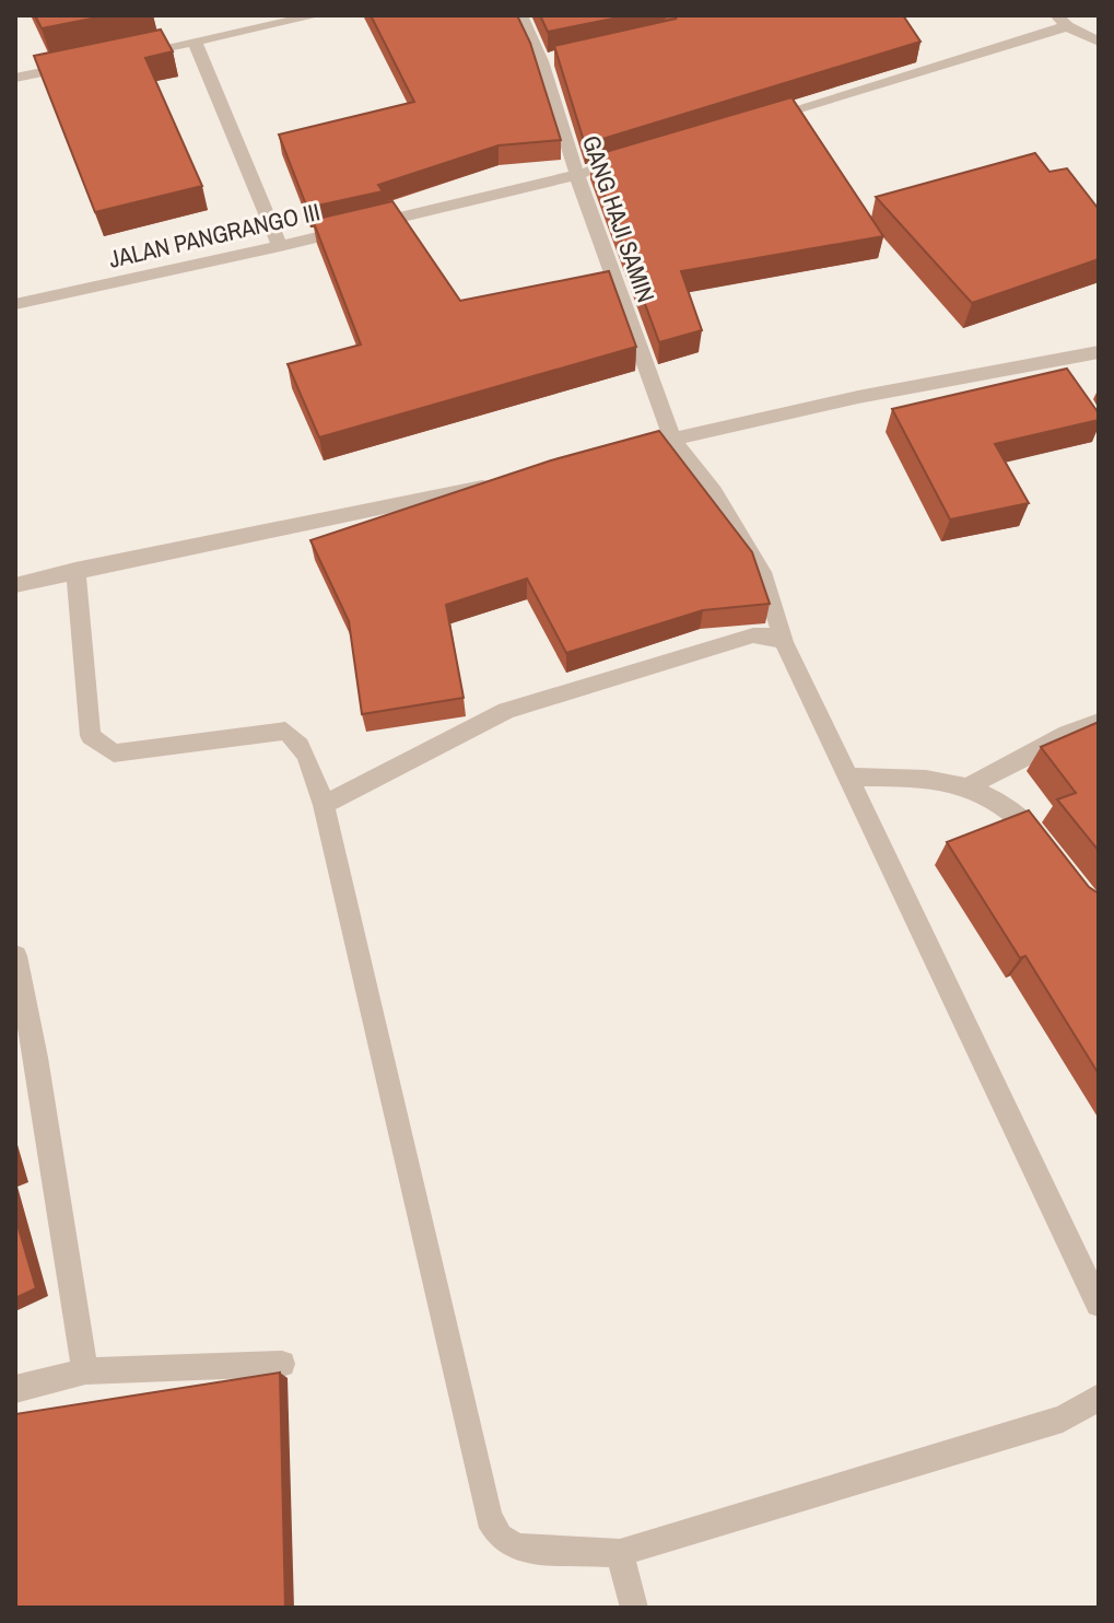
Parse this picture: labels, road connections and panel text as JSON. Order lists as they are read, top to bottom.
{
  "streets": {
    "street": ["GANG HAJI SAMIN", "JALAN PANGRANGO III"]
  },
  "crossings": [
    ["GANG HAJI SAMIN", "JALAN PANGRANGO III"]
  ]
}
